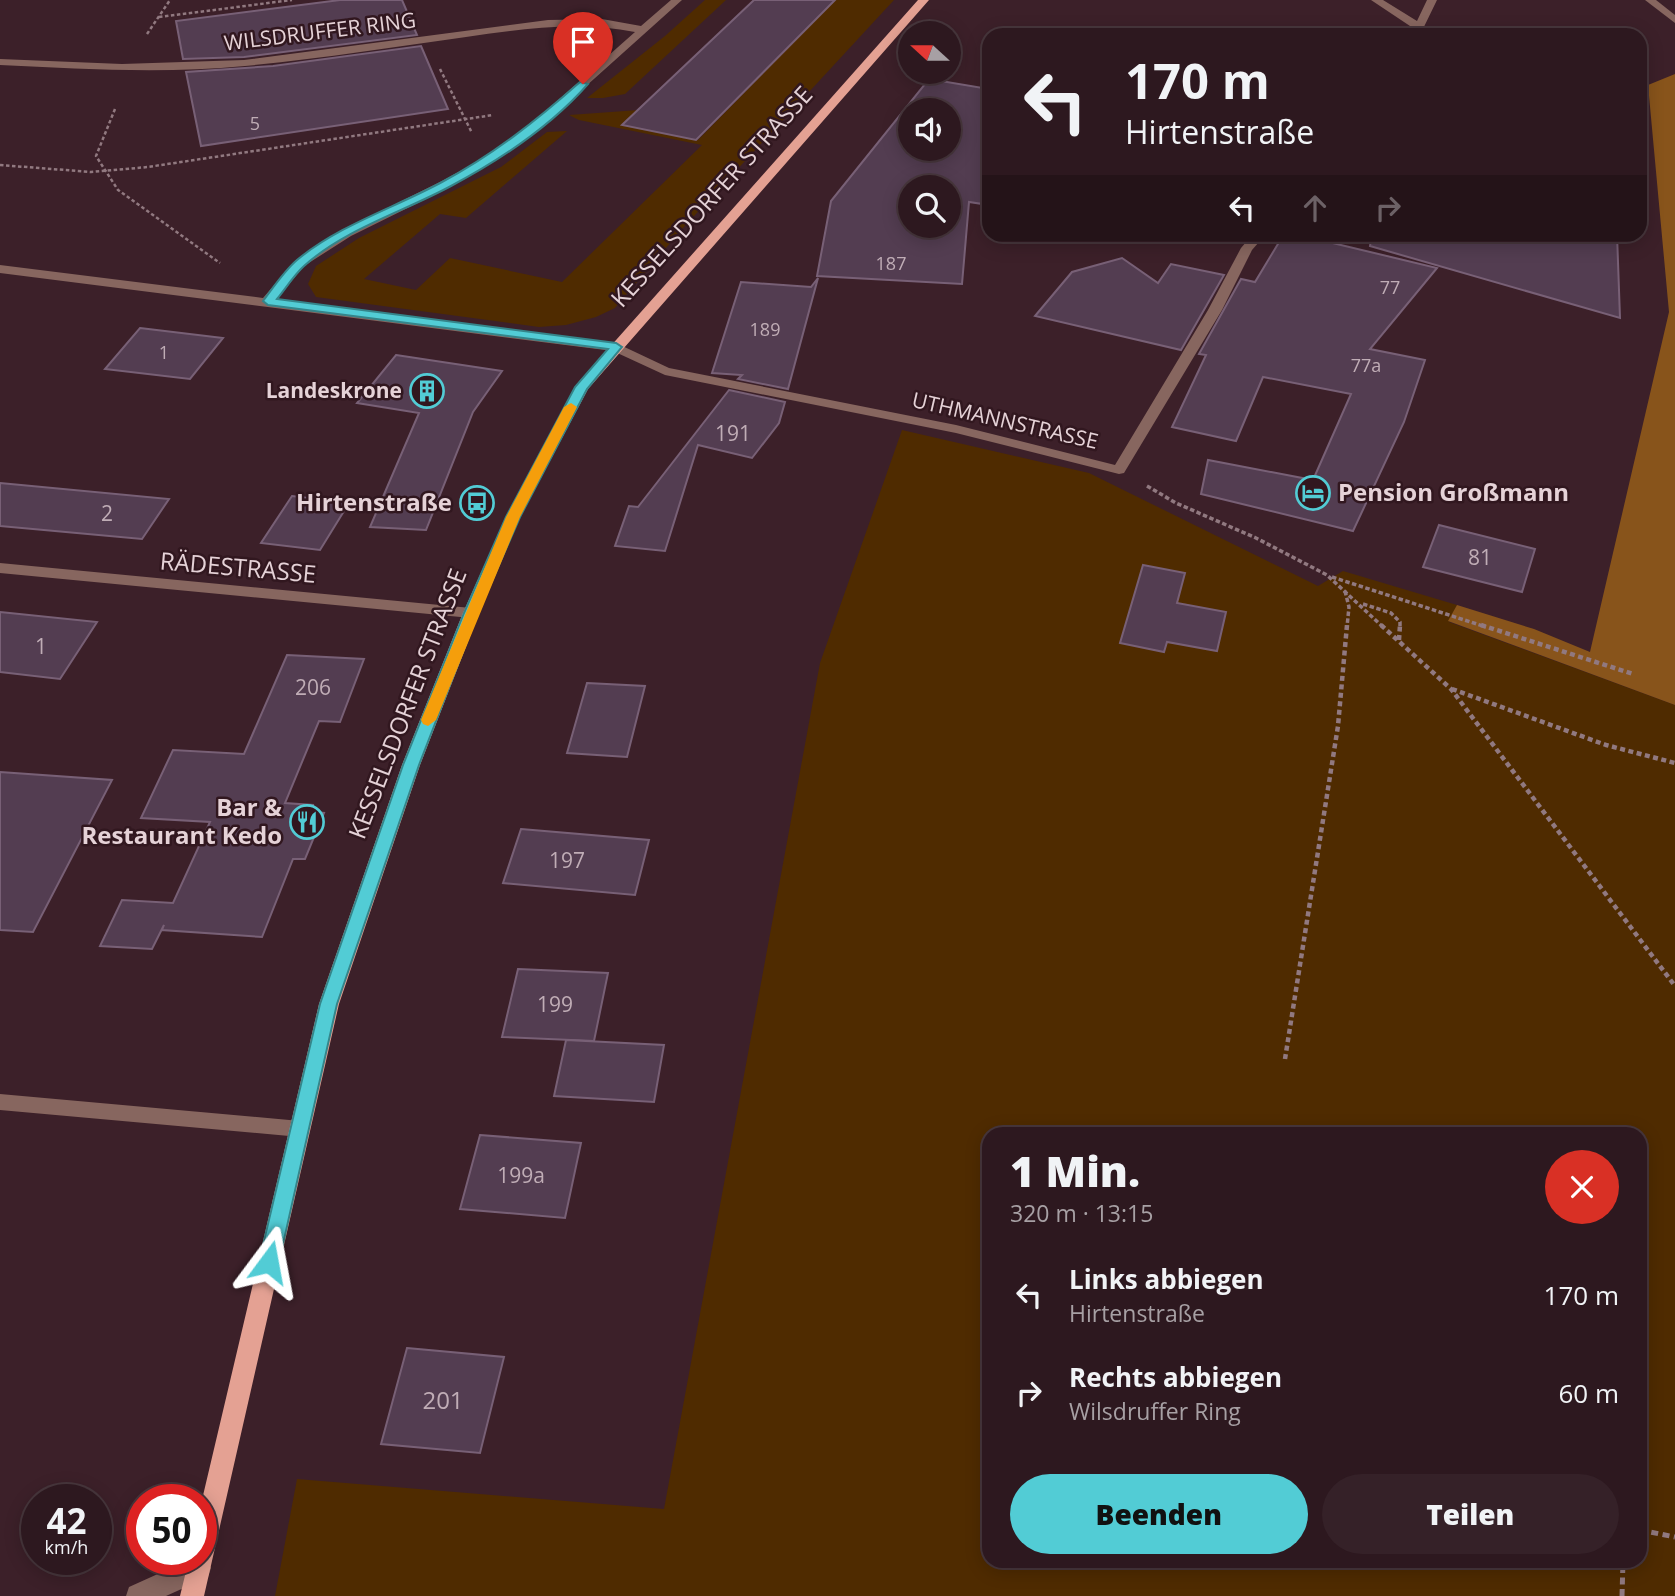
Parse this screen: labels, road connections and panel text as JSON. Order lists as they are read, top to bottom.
{
  "streets": {
    "main road": ["KESSELSDORFER STRASSE"],
    "street": ["WILSDRUFFER RING", "UTHMANNSTRASSE", "RÄDESTRASSE"]
  },
  "crossings": [
    ["KESSELSDORFER STRASSE", "UTHMANNSTRASSE"],
    ["KESSELSDORFER STRASSE", "RÄDESTRASSE"]
  ],
  "places": {
    "building": ["Landeskrone"],
    "hotel": ["Pension Großmann"],
    "bus stop": ["Hirtenstraße"],
    "restaurant": ["Bar & Restaurant Kedo"]
  },
  "house_numbers": [
    "5",
    "187",
    "77",
    "189",
    "1",
    "77a",
    "191",
    "2",
    "81",
    "1",
    "206",
    "197",
    "199",
    "199a",
    "201"
  ],
  "north": "left",
  "page": {
    "turn": ["170 m", "Hirtenstraße"],
    "heading": ["1 Min.", "320 m · 13:15"],
    "list": [
      {
        "name": "Links abbiegen",
        "note": "Hirtenstraße",
        "value": "170 m"
      },
      {
        "name": "Rechts abbiegen",
        "note": "Wilsdruffer Ring",
        "value": "60 m"
      }
    ],
    "buttons": ["Beenden", "Teilen"],
    "speed": "42 km/h",
    "limit": "50"
  }
}
